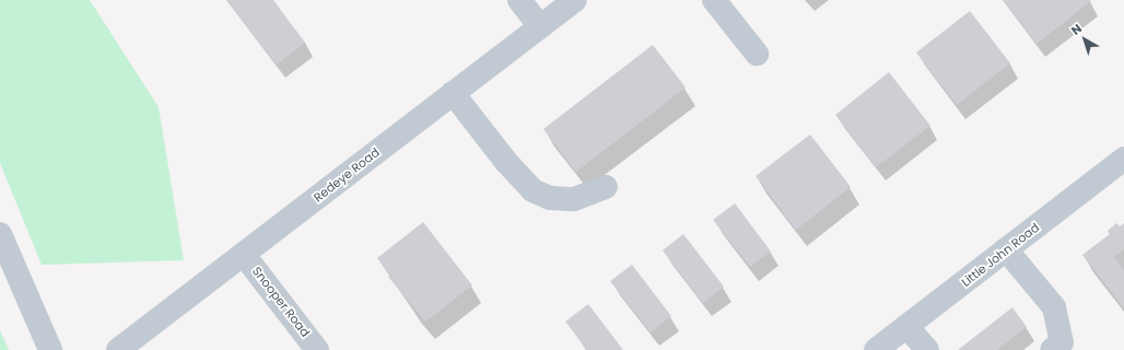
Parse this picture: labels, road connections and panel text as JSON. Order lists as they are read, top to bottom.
{
  "streets": {
    "street": ["Redeye Road", "Little John Road", "Snooper Road"]
  },
  "crossings": [
    ["Redeye Road", "Snooper Road"]
  ],
  "north": "top left"
}
